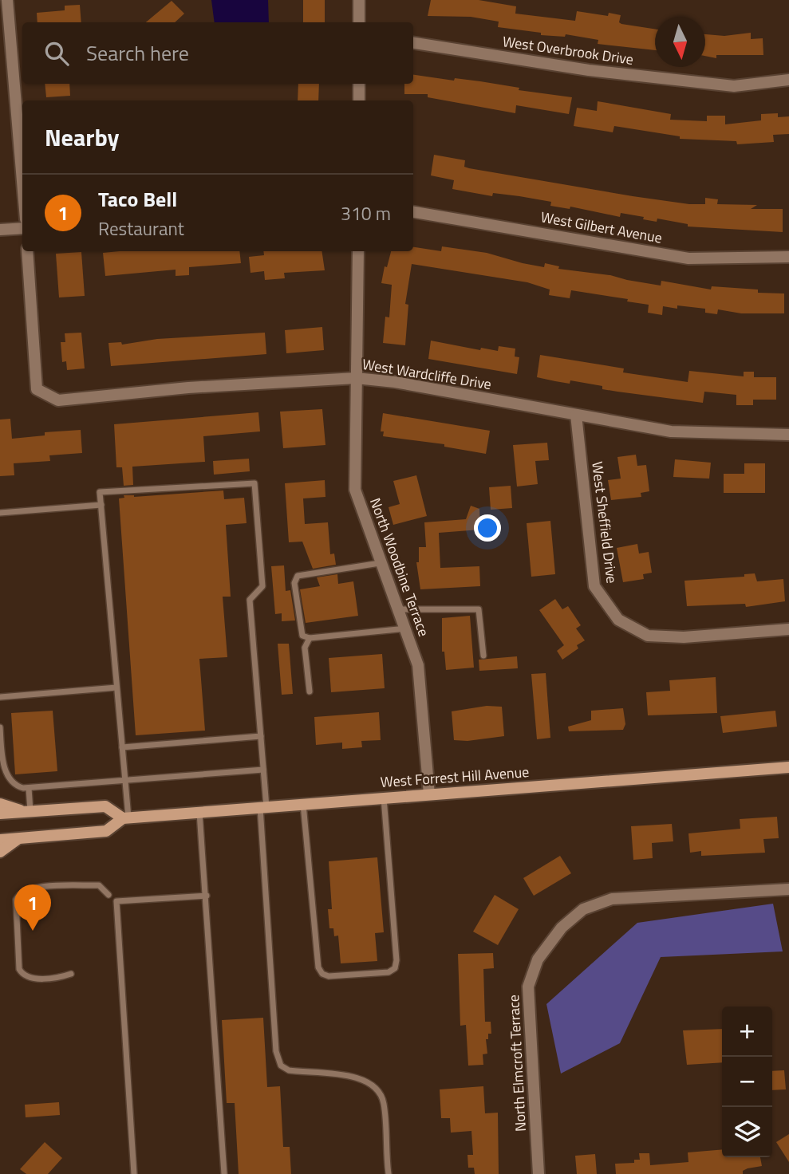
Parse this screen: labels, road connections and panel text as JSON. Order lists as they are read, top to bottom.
{
  "streets": {
    "street": [
      "West Overbrook Drive",
      "West Gilbert Avenue",
      "West Wardcliffe Drive",
      "West Sheffield Drive",
      "North Woodbine Terrace",
      "West Forrest Hill Avenue",
      "North Elmcroft Terrace"
    ]
  },
  "crossings": [
    ["West Wardcliffe Drive", "West Sheffield Drive"],
    ["West Wardcliffe Drive", "North Woodbine Terrace"],
    ["North Woodbine Terrace", "West Forrest Hill Avenue"]
  ],
  "north": "bottom",
  "page": {
    "search": "Search here",
    "heading": "Nearby",
    "list": [
      {
        "mark": "1",
        "name": "Taco Bell",
        "note": "Restaurant",
        "value": "310 m"
      }
    ],
    "pins": "1",
    "map_buttons": ["+", "−"]
  }
}
